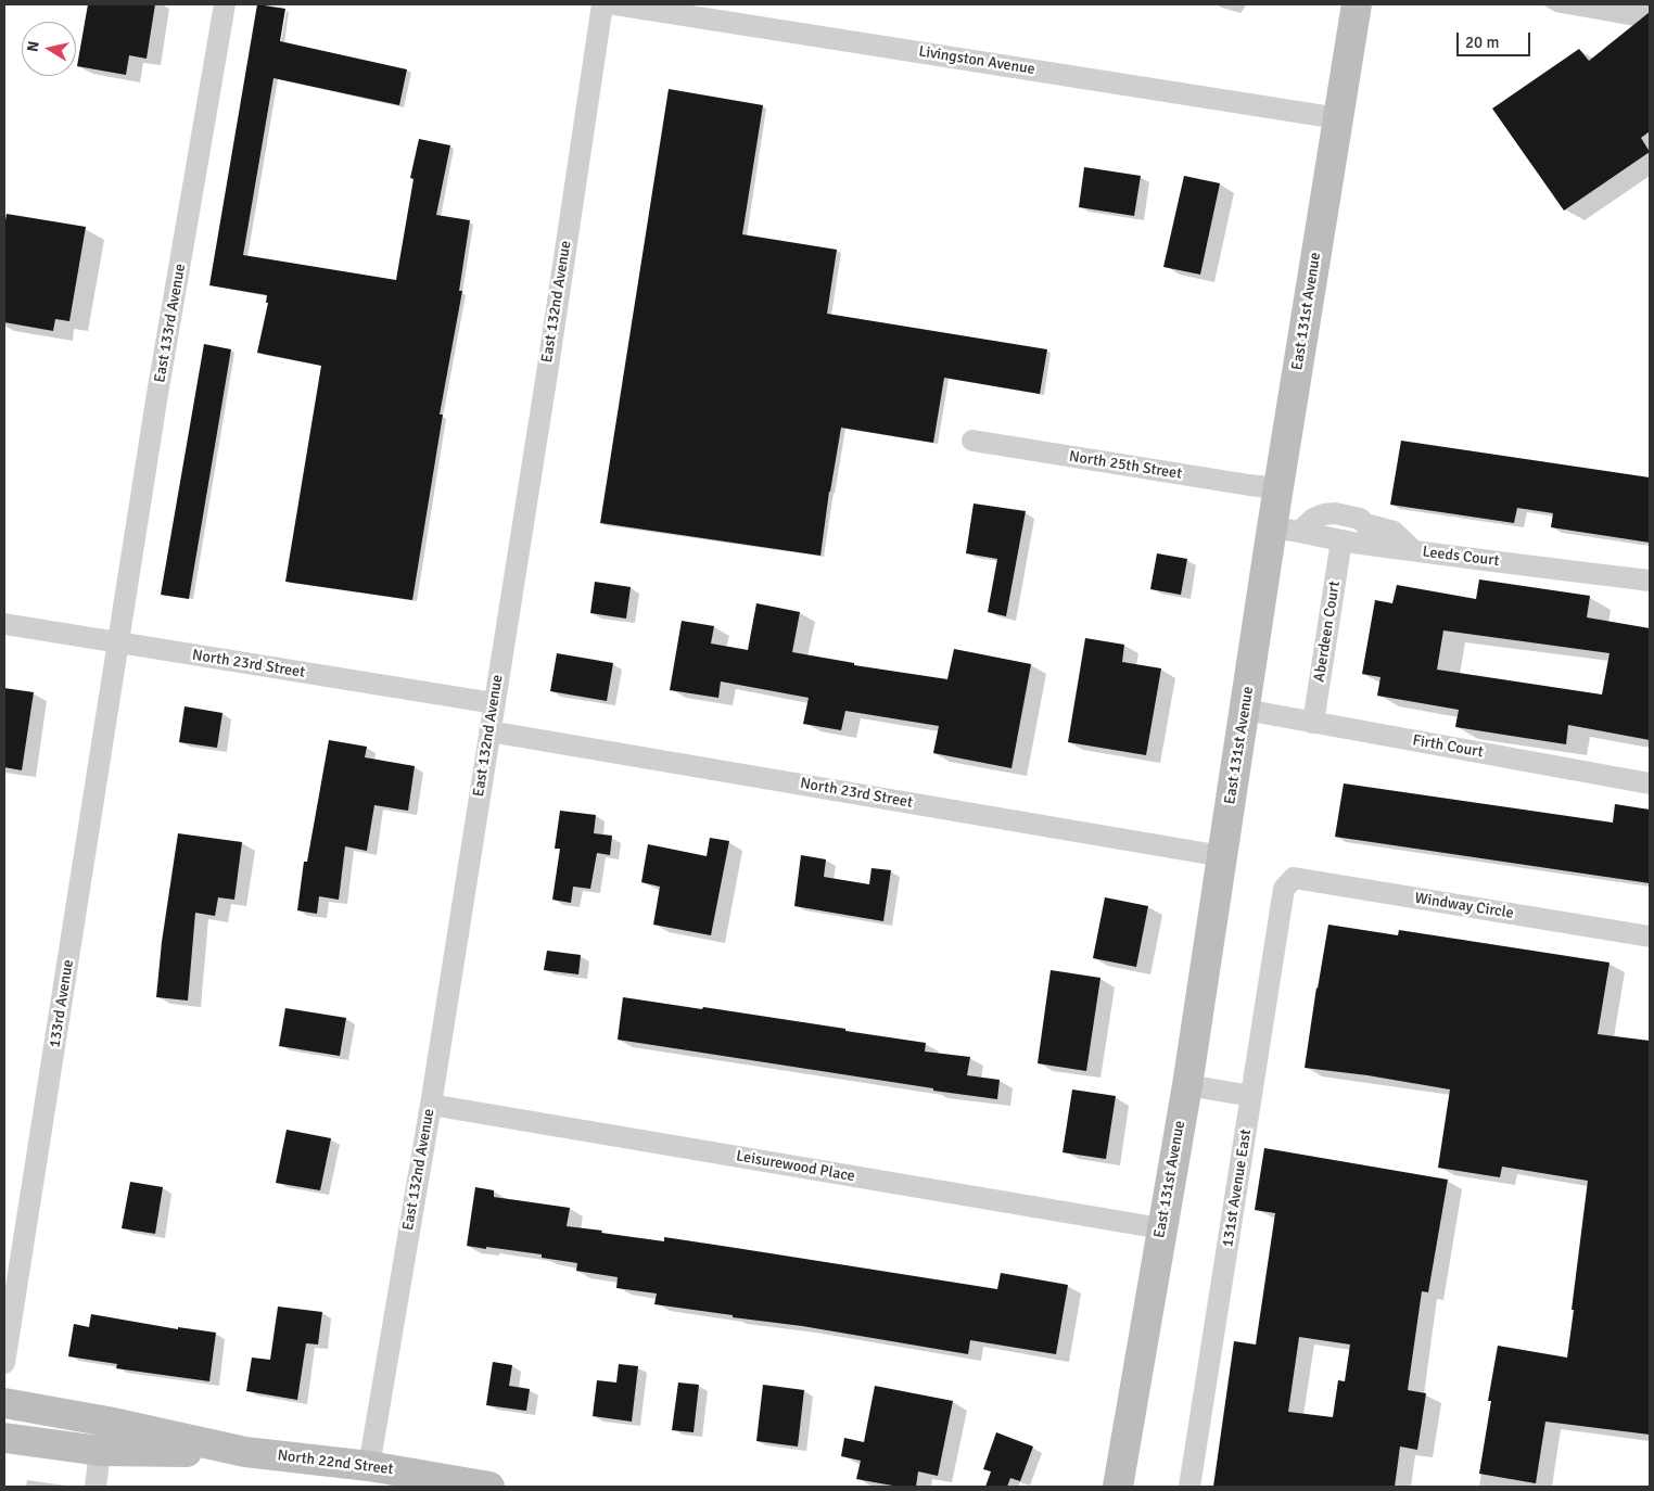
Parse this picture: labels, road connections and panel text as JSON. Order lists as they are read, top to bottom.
{
  "streets": {
    "street": [
      "Livingston Avenue",
      "East 132nd Avenue",
      "East 131st Avenue",
      "East 133rd Avenue",
      "North 25th Street",
      "Leeds Court",
      "Aberdeen Court",
      "North 23rd Street",
      "Firth Court",
      "Windway Circle",
      "133rd Avenue",
      "Leisurewood Place",
      "131st Avenue East",
      "North 22nd Street"
    ]
  },
  "crossings": [
    ["Livingston Avenue", "East 131st Avenue"],
    ["East 132nd Avenue", "North 23rd Street"],
    ["East 132nd Avenue", "Leisurewood Place"],
    ["East 132nd Avenue", "North 22nd Street"],
    ["East 131st Avenue", "North 25th Street"],
    ["East 131st Avenue", "Leeds Court"],
    ["East 131st Avenue", "North 23rd Street"],
    ["East 131st Avenue", "Firth Court"],
    ["East 131st Avenue", "Leisurewood Place"],
    ["East 133rd Avenue", "North 23rd Street"],
    ["East 133rd Avenue", "133rd Avenue"],
    ["Leeds Court", "Aberdeen Court"],
    ["Aberdeen Court", "Firth Court"],
    ["North 23rd Street", "133rd Avenue"],
    ["Windway Circle", "131st Avenue East"]
  ],
  "scale_bar": "20 m",
  "north": "left"
}
